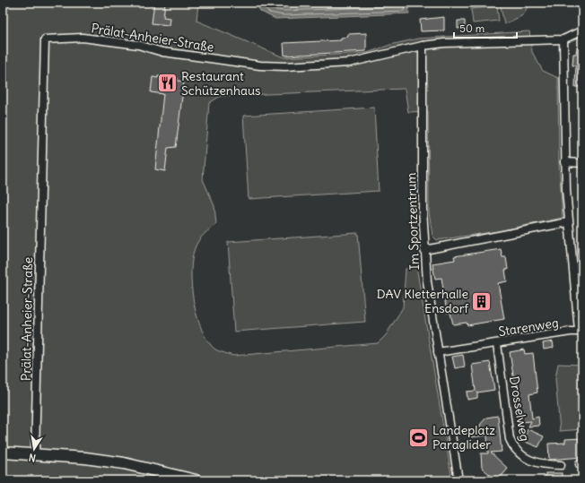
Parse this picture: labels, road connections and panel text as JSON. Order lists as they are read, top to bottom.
{
  "streets": {
    "street": [
      "Prälat-Anheier-Straße",
      "Im Sportzentrum",
      "Starenweg",
      "Drosselweg"
    ]
  },
  "crossings": [
    ["Prälat-Anheier-Straße", "Im Sportzentrum"],
    ["Prälat-Anheier-Straße", "Starenweg"],
    ["Im Sportzentrum", "Starenweg"],
    ["Starenweg", "Drosselweg"]
  ],
  "places": {
    "restaurant": ["Restaurant Schützenhaus"],
    "building": ["DAV Kletterhalle Ensdorf"],
    "sports": ["Landeplatz Paraglider"]
  },
  "scale_bar": "50 m",
  "north": "bottom"
}
